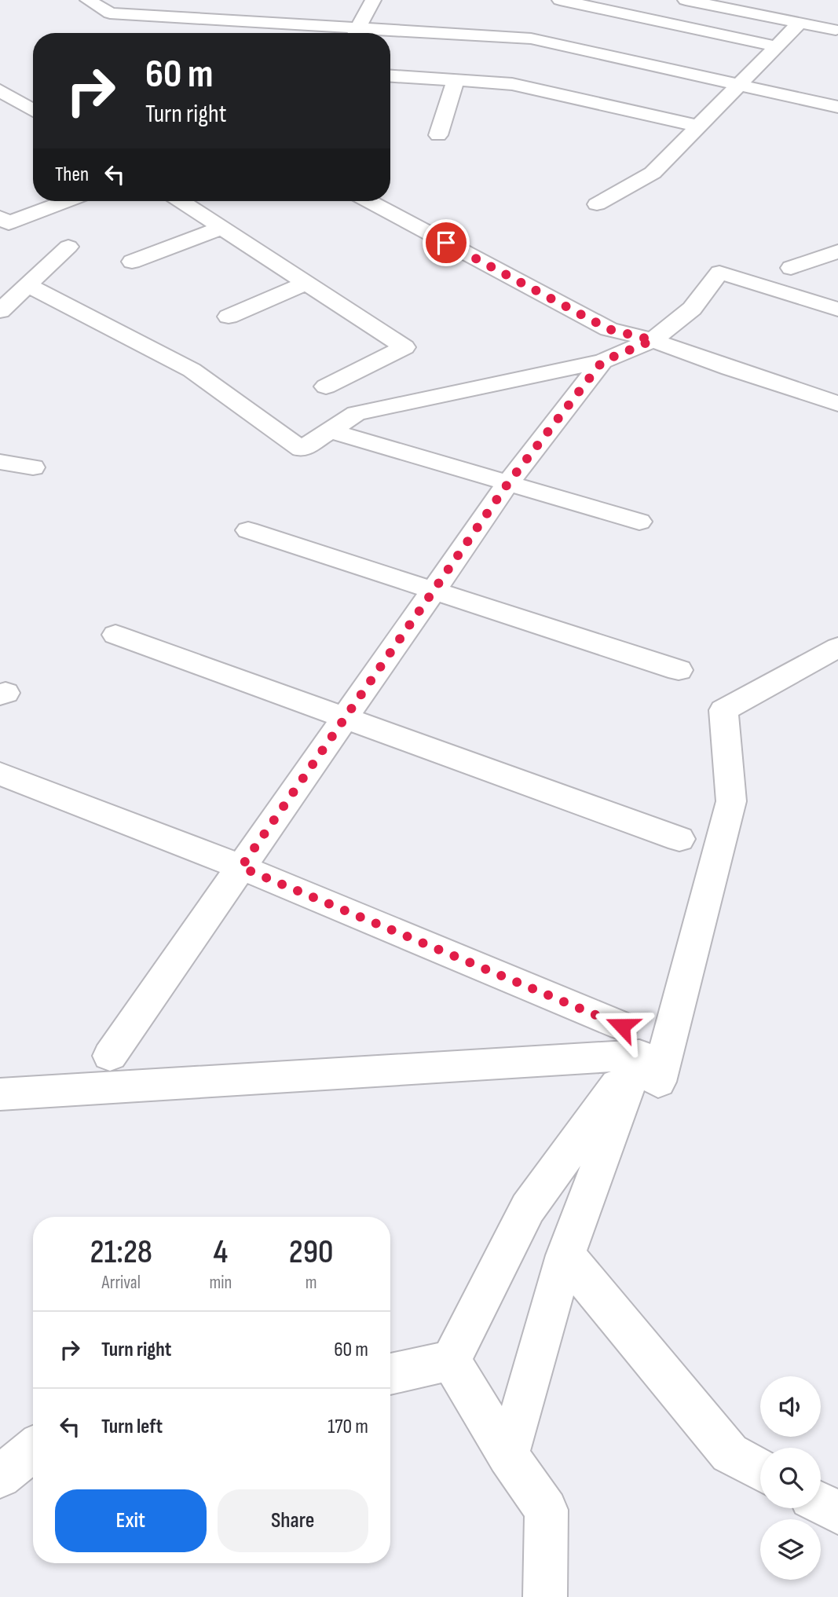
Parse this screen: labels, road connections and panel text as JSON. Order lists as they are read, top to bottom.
{
  "page": {
    "turn": ["60 m", "Turn right"],
    "then": "Then",
    "eta": [
      "21:28",
      "Arrival",
      "4",
      "min",
      "290",
      "m"
    ],
    "list": [
      {
        "name": "Turn right",
        "value": "60 m"
      },
      {
        "name": "Turn left",
        "value": "170 m"
      }
    ],
    "buttons": ["Exit", "Share"]
  }
}
